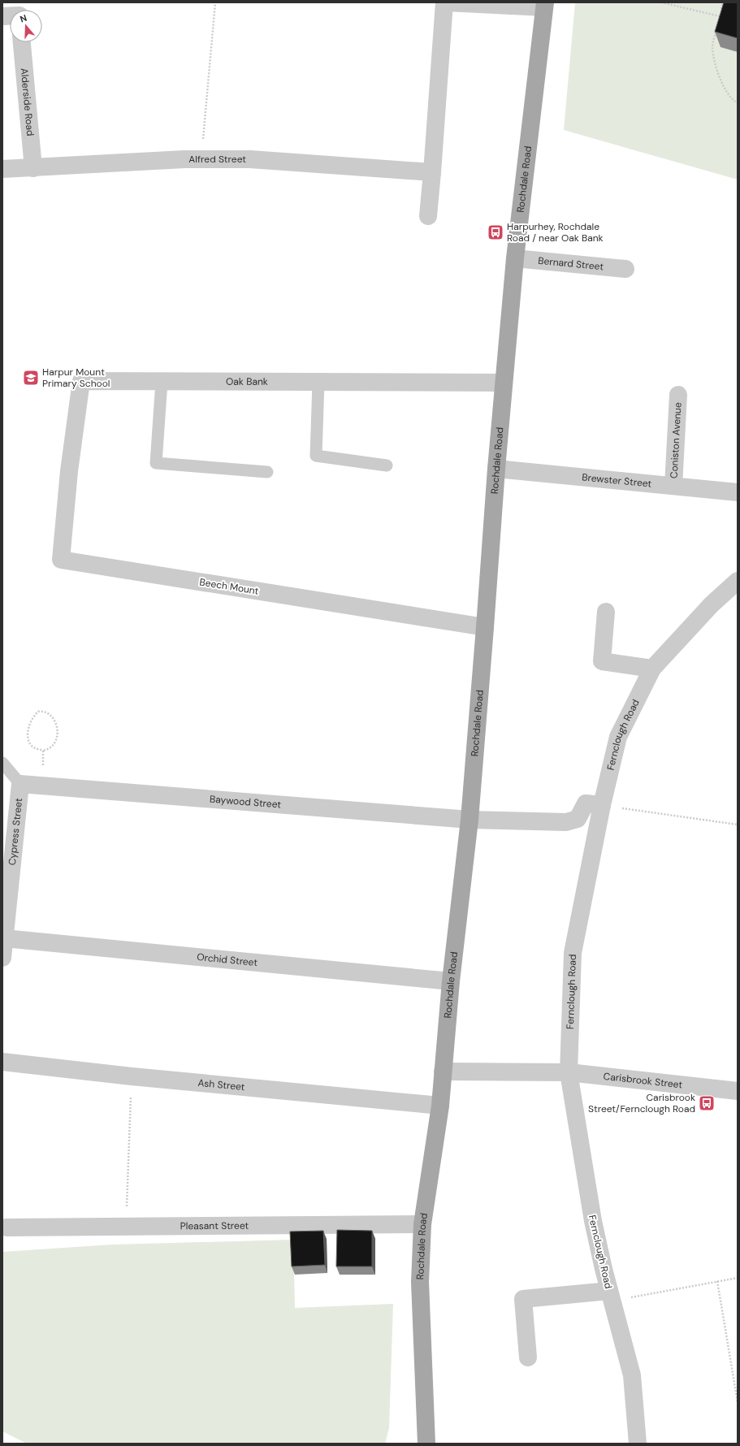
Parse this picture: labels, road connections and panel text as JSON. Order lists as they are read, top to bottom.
{
  "streets": {
    "main road": ["Rochdale Road"],
    "street": [
      "Alderside Road",
      "Alfred Street",
      "Bernard Street",
      "Oak Bank",
      "Coniston Avenue",
      "Brewster Street",
      "Beech Mount",
      "Fernclough Road",
      "Baywood Street",
      "Cypress Street",
      "Orchid Street",
      "Carisbrook Street",
      "Ash Street",
      "Pleasant Street"
    ]
  },
  "crossings": [
    ["Alderside Road", "Alfred Street"],
    ["Rochdale Road", "Bernard Street"],
    ["Rochdale Road", "Oak Bank"],
    ["Rochdale Road", "Brewster Street"],
    ["Rochdale Road", "Beech Mount"],
    ["Rochdale Road", "Baywood Street"],
    ["Rochdale Road", "Orchid Street"],
    ["Rochdale Road", "Carisbrook Street"],
    ["Rochdale Road", "Ash Street"],
    ["Rochdale Road", "Pleasant Street"],
    ["Oak Bank", "Beech Mount"],
    ["Coniston Avenue", "Brewster Street"],
    ["Fernclough Road", "Baywood Street"],
    ["Fernclough Road", "Carisbrook Street"],
    ["Baywood Street", "Cypress Street"],
    ["Cypress Street", "Orchid Street"]
  ],
  "places": {
    "bus stop": ["Harpurhey, Rochdale Road / near Oak Bank", "Carisbrook Street/Fernclough Road"],
    "school or university": ["Harpur Mount Primary School"]
  },
  "north": "top"
}
